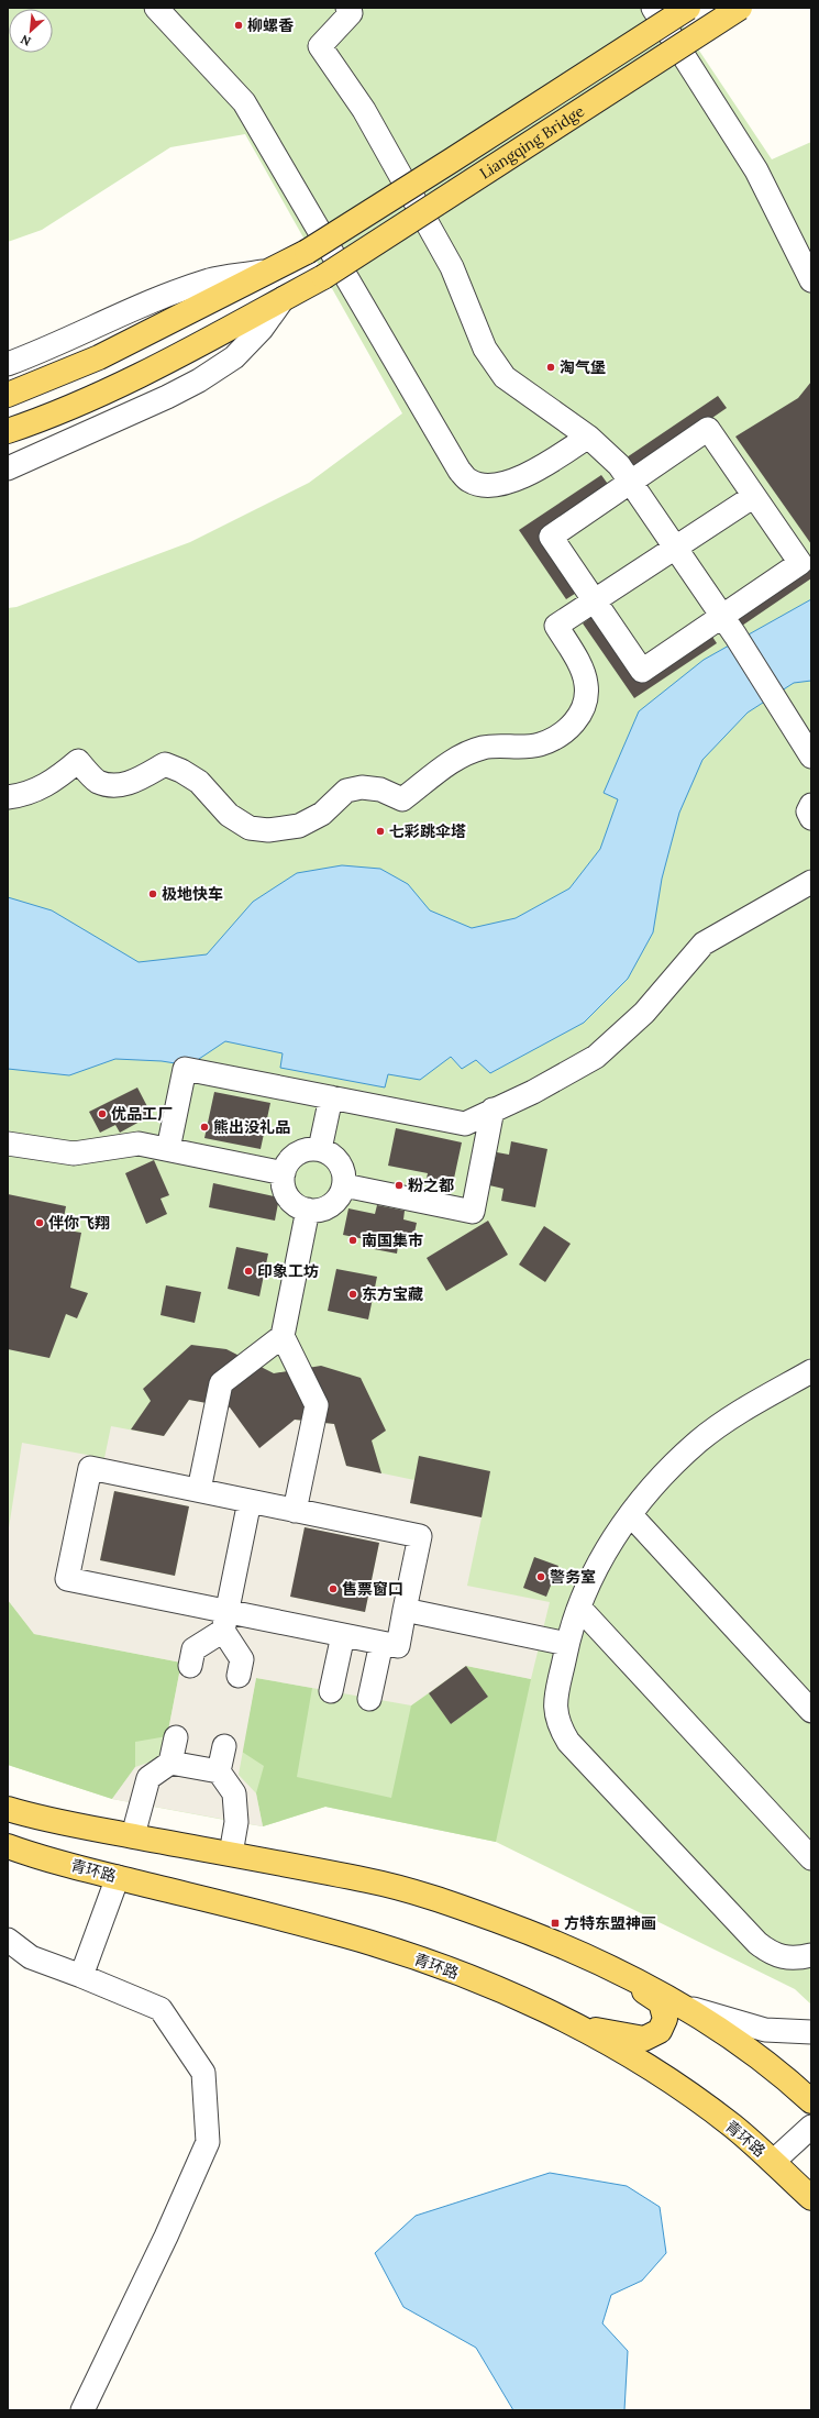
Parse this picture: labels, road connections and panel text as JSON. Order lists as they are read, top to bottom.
{
  "streets": {
    "main road": ["Liangqing Bridge", "青环路"]
  },
  "places": {
    "other": [
      "柳螺香",
      "淘气堡",
      "七彩跳伞塔",
      "极地快车",
      "优品工厂",
      "熊出没礼品",
      "粉之都",
      "伴你飞翔",
      "南国集市",
      "印象工坊",
      "东方宝藏",
      "警务室",
      "售票窗口"
    ],
    "transit": ["方特东盟神画"]
  },
  "north": "bottom left"
}
